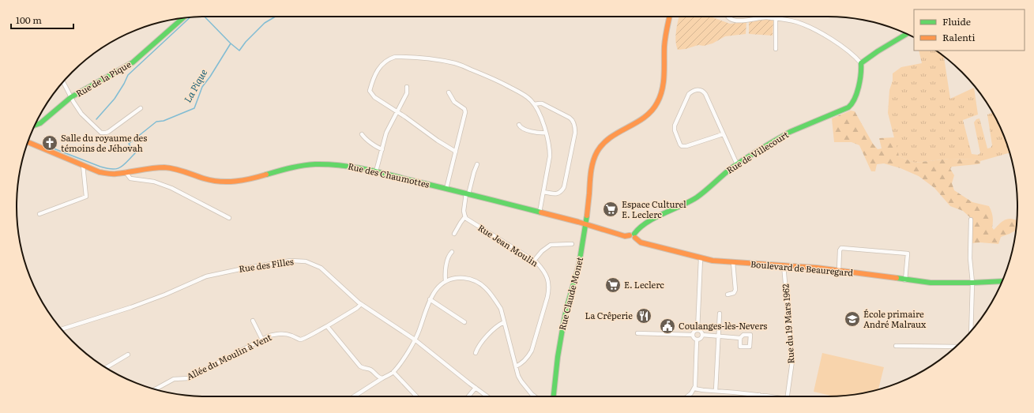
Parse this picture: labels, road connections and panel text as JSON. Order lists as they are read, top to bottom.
{
  "streets": {
    "street": [
      "Rue de la Pique",
      "Rue de Villecourt",
      "Rue des Chaumottes",
      "Rue Jean Moulin",
      "Rue des Filles",
      "Boulevard de Beauregard",
      "Rue Claude Monet",
      "Rue du 19 Mars 1962",
      "Allée du Moulin à Vent"
    ]
  },
  "crossings": [
    ["Rue de Villecourt", "Boulevard de Beauregard"],
    ["Rue des Chaumottes", "Boulevard de Beauregard"],
    ["Rue des Chaumottes", "Rue Claude Monet"],
    ["Rue des Filles", "Allée du Moulin à Vent"],
    ["Boulevard de Beauregard", "Rue Claude Monet"],
    ["Boulevard de Beauregard", "Rue du 19 Mars 1962"]
  ],
  "water": ["La Pique"],
  "places": {
    "church": ["Salle du royaume des témoins de Jéhovah"],
    "supermarket": ["Espace Culturel E. Leclerc", "E. Leclerc"],
    "restaurant": ["La Crêperie"],
    "school or university": ["École primaire André Malraux"],
    "public building": ["Coulanges-lès-Nevers"]
  },
  "legend": ["Fluide", "Ralenti"],
  "scale_bar": "100 m"
}
